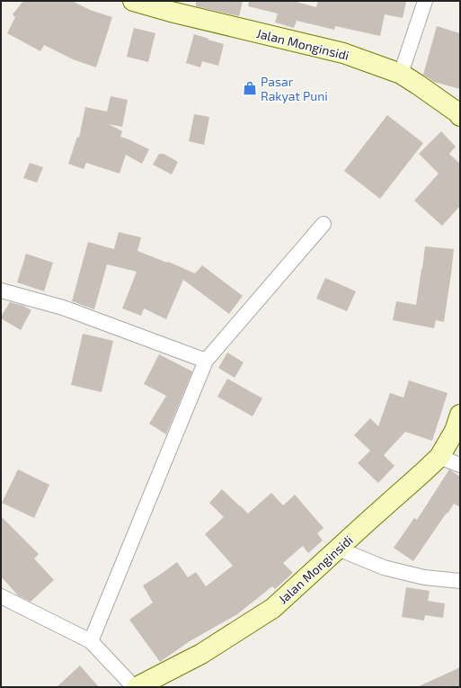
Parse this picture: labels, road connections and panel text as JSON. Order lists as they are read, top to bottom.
{
  "streets": {
    "street": ["Jalan Monginsidi"]
  },
  "places": {
    "shop": ["Pasar Rakyat Puni"]
  }
}
